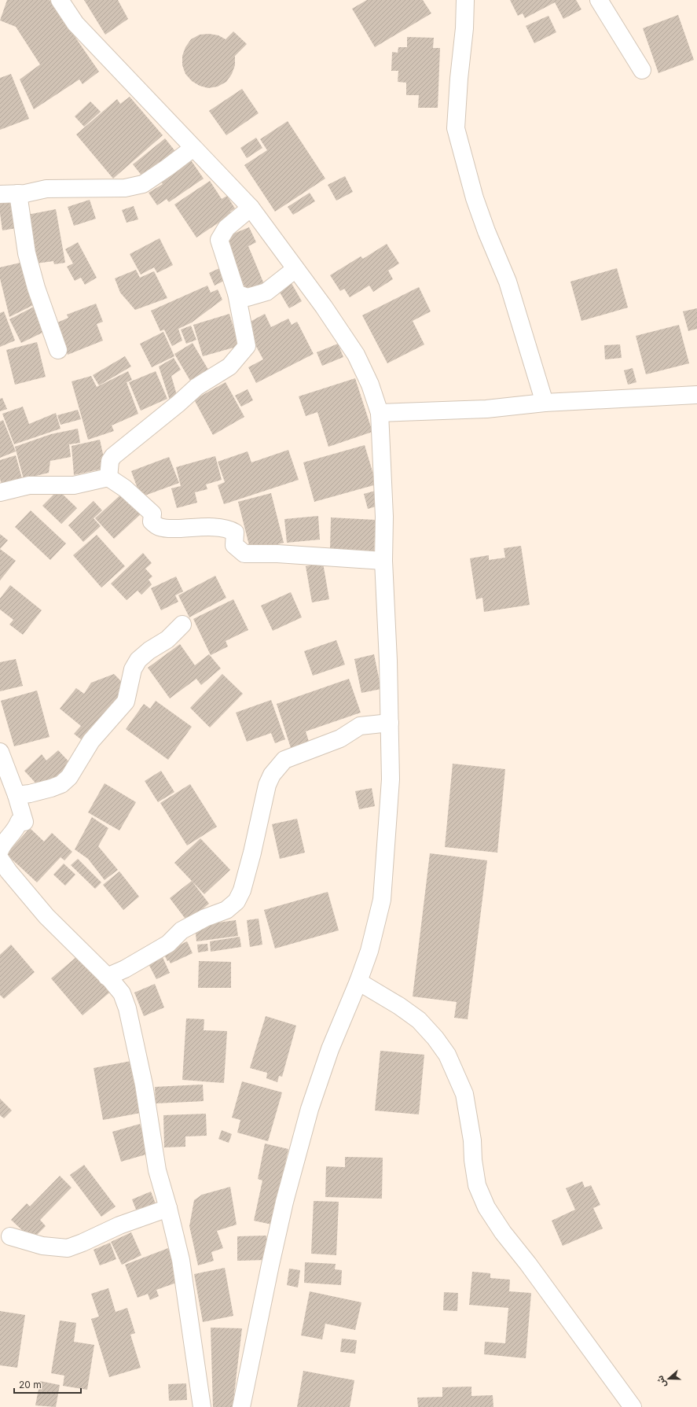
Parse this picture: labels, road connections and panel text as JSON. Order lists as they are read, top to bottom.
{
  "scale_bar": "20 m",
  "north": "left"
}
